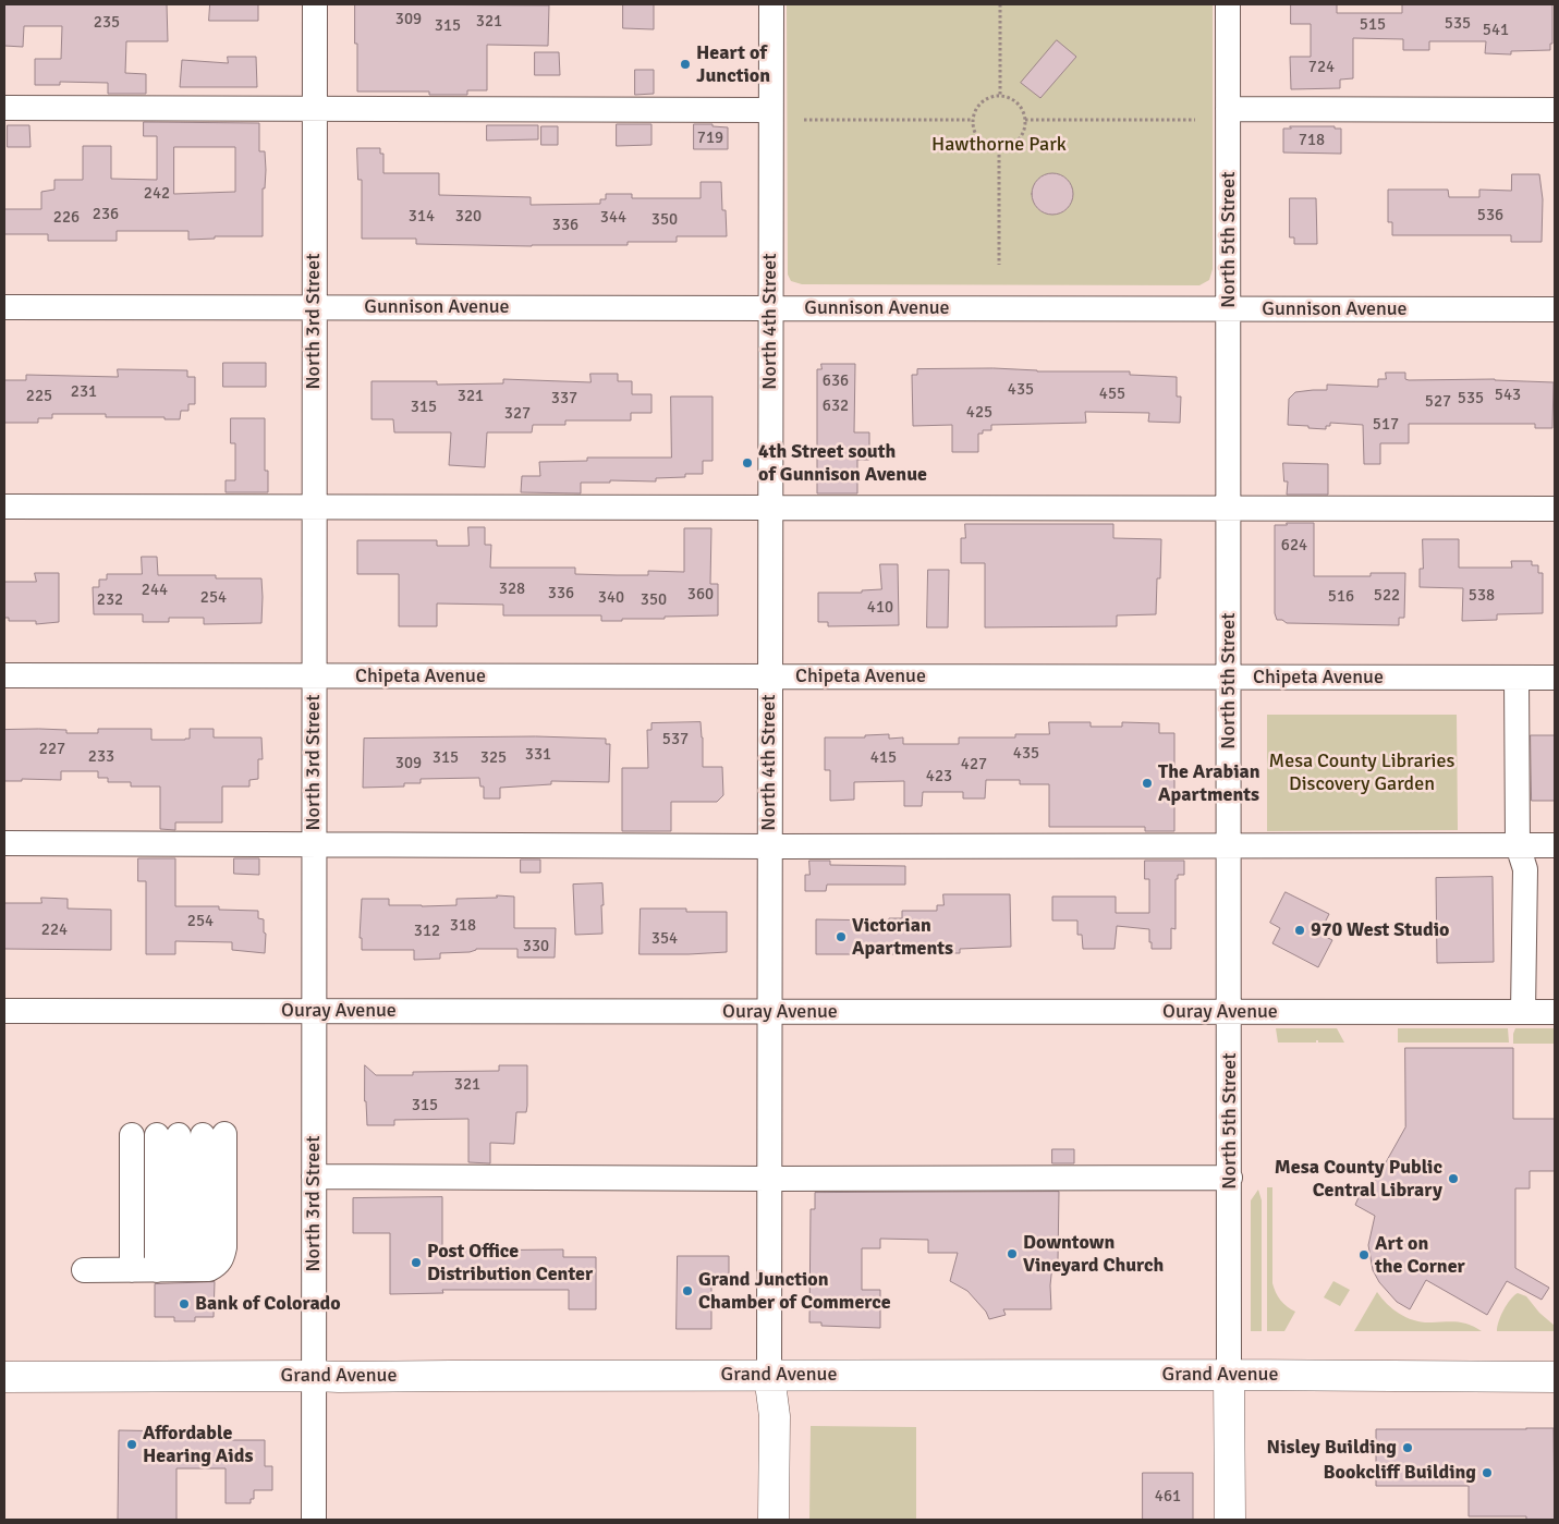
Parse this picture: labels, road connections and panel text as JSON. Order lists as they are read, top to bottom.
{
  "streets": {
    "main road": ["North 5th Street", "North 4th Street", "Grand Avenue"],
    "street": [
      "Gunnison Avenue",
      "North 3rd Street",
      "Chipeta Avenue",
      "Ouray Avenue"
    ]
  },
  "crossings": [
    ["North 5th Street", "Gunnison Avenue"],
    ["North 5th Street", "Chipeta Avenue"],
    ["North 5th Street", "Ouray Avenue"],
    ["North 5th Street", "Grand Avenue"],
    ["Gunnison Avenue", "North 3rd Street"],
    ["Gunnison Avenue", "North 4th Street"],
    ["North 3rd Street", "Chipeta Avenue"],
    ["North 3rd Street", "Ouray Avenue"],
    ["North 3rd Street", "Grand Avenue"],
    ["North 4th Street", "Chipeta Avenue"],
    ["North 4th Street", "Ouray Avenue"],
    ["North 4th Street", "Grand Avenue"]
  ],
  "parks": ["Hawthorne Park", "Mesa County Libraries Discovery Garden"],
  "places": [
    "Heart of Junction",
    "4th Street south of Gunnison Avenue",
    "The Arabian Apartments",
    "970 West Studio",
    "Victorian Apartments",
    "Mesa County Public Central Library",
    "Downtown Vineyard Church",
    "Art on the Corner",
    "Post Office Distribution Center",
    "Grand Junction Chamber of Commerce",
    "Bank of Colorado",
    "Affordable Hearing Aids",
    "Nisley Building",
    "Bookcliff Building"
  ],
  "house_numbers": [
    "309",
    "321",
    "235",
    "535",
    "515",
    "315",
    "541",
    "724",
    "719",
    "718",
    "242",
    "236",
    "536",
    "314",
    "320",
    "226",
    "344",
    "350",
    "336",
    "636",
    "435",
    "231",
    "455",
    "543",
    "225",
    "321",
    "337",
    "535",
    "527",
    "632",
    "315",
    "425",
    "327",
    "517",
    "624",
    "328",
    "244",
    "336",
    "360",
    "522",
    "538",
    "516",
    "254",
    "340",
    "232",
    "350",
    "410",
    "537",
    "227",
    "435",
    "331",
    "233",
    "315",
    "325",
    "415",
    "309",
    "427",
    "423",
    "254",
    "318",
    "224",
    "312",
    "354",
    "330",
    "321",
    "315",
    "461"
  ]
}
